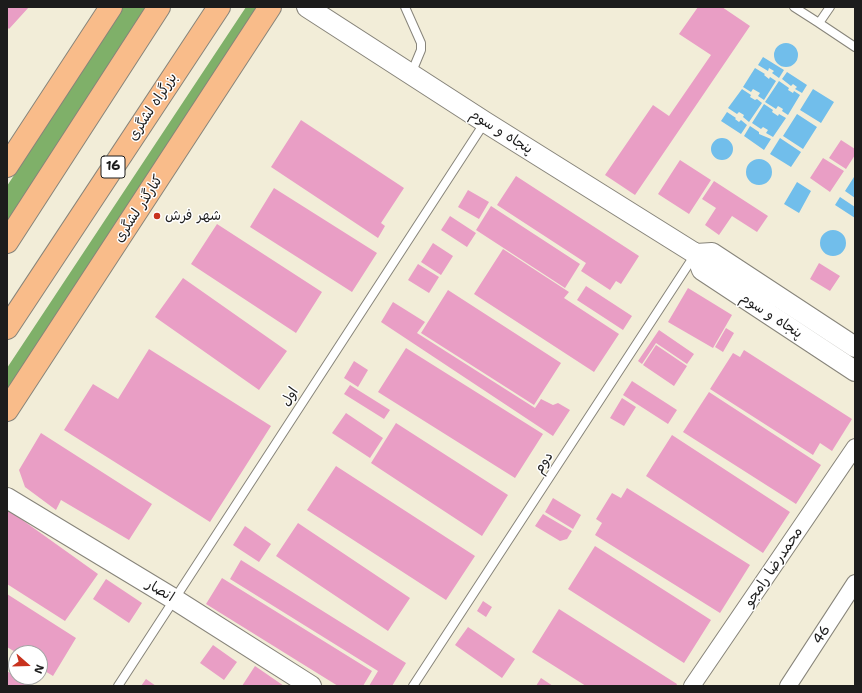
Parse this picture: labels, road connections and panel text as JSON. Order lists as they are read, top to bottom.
{
  "streets": {
    "main road": ["بزرگراه لشگری", "16", "کنارگذر لشگری"],
    "street": [
      "پنجاه و سوم",
      "محمدرضا رامجو",
      "انصار",
      "46"
    ],
    "lane": ["اول", "دوم"]
  },
  "crossings": [
    ["پنجاه و سوم", "اول"],
    ["پنجاه و سوم", "دوم"],
    ["اول", "انصار"]
  ],
  "places": ["شهر فرش"],
  "north": "right"
}
